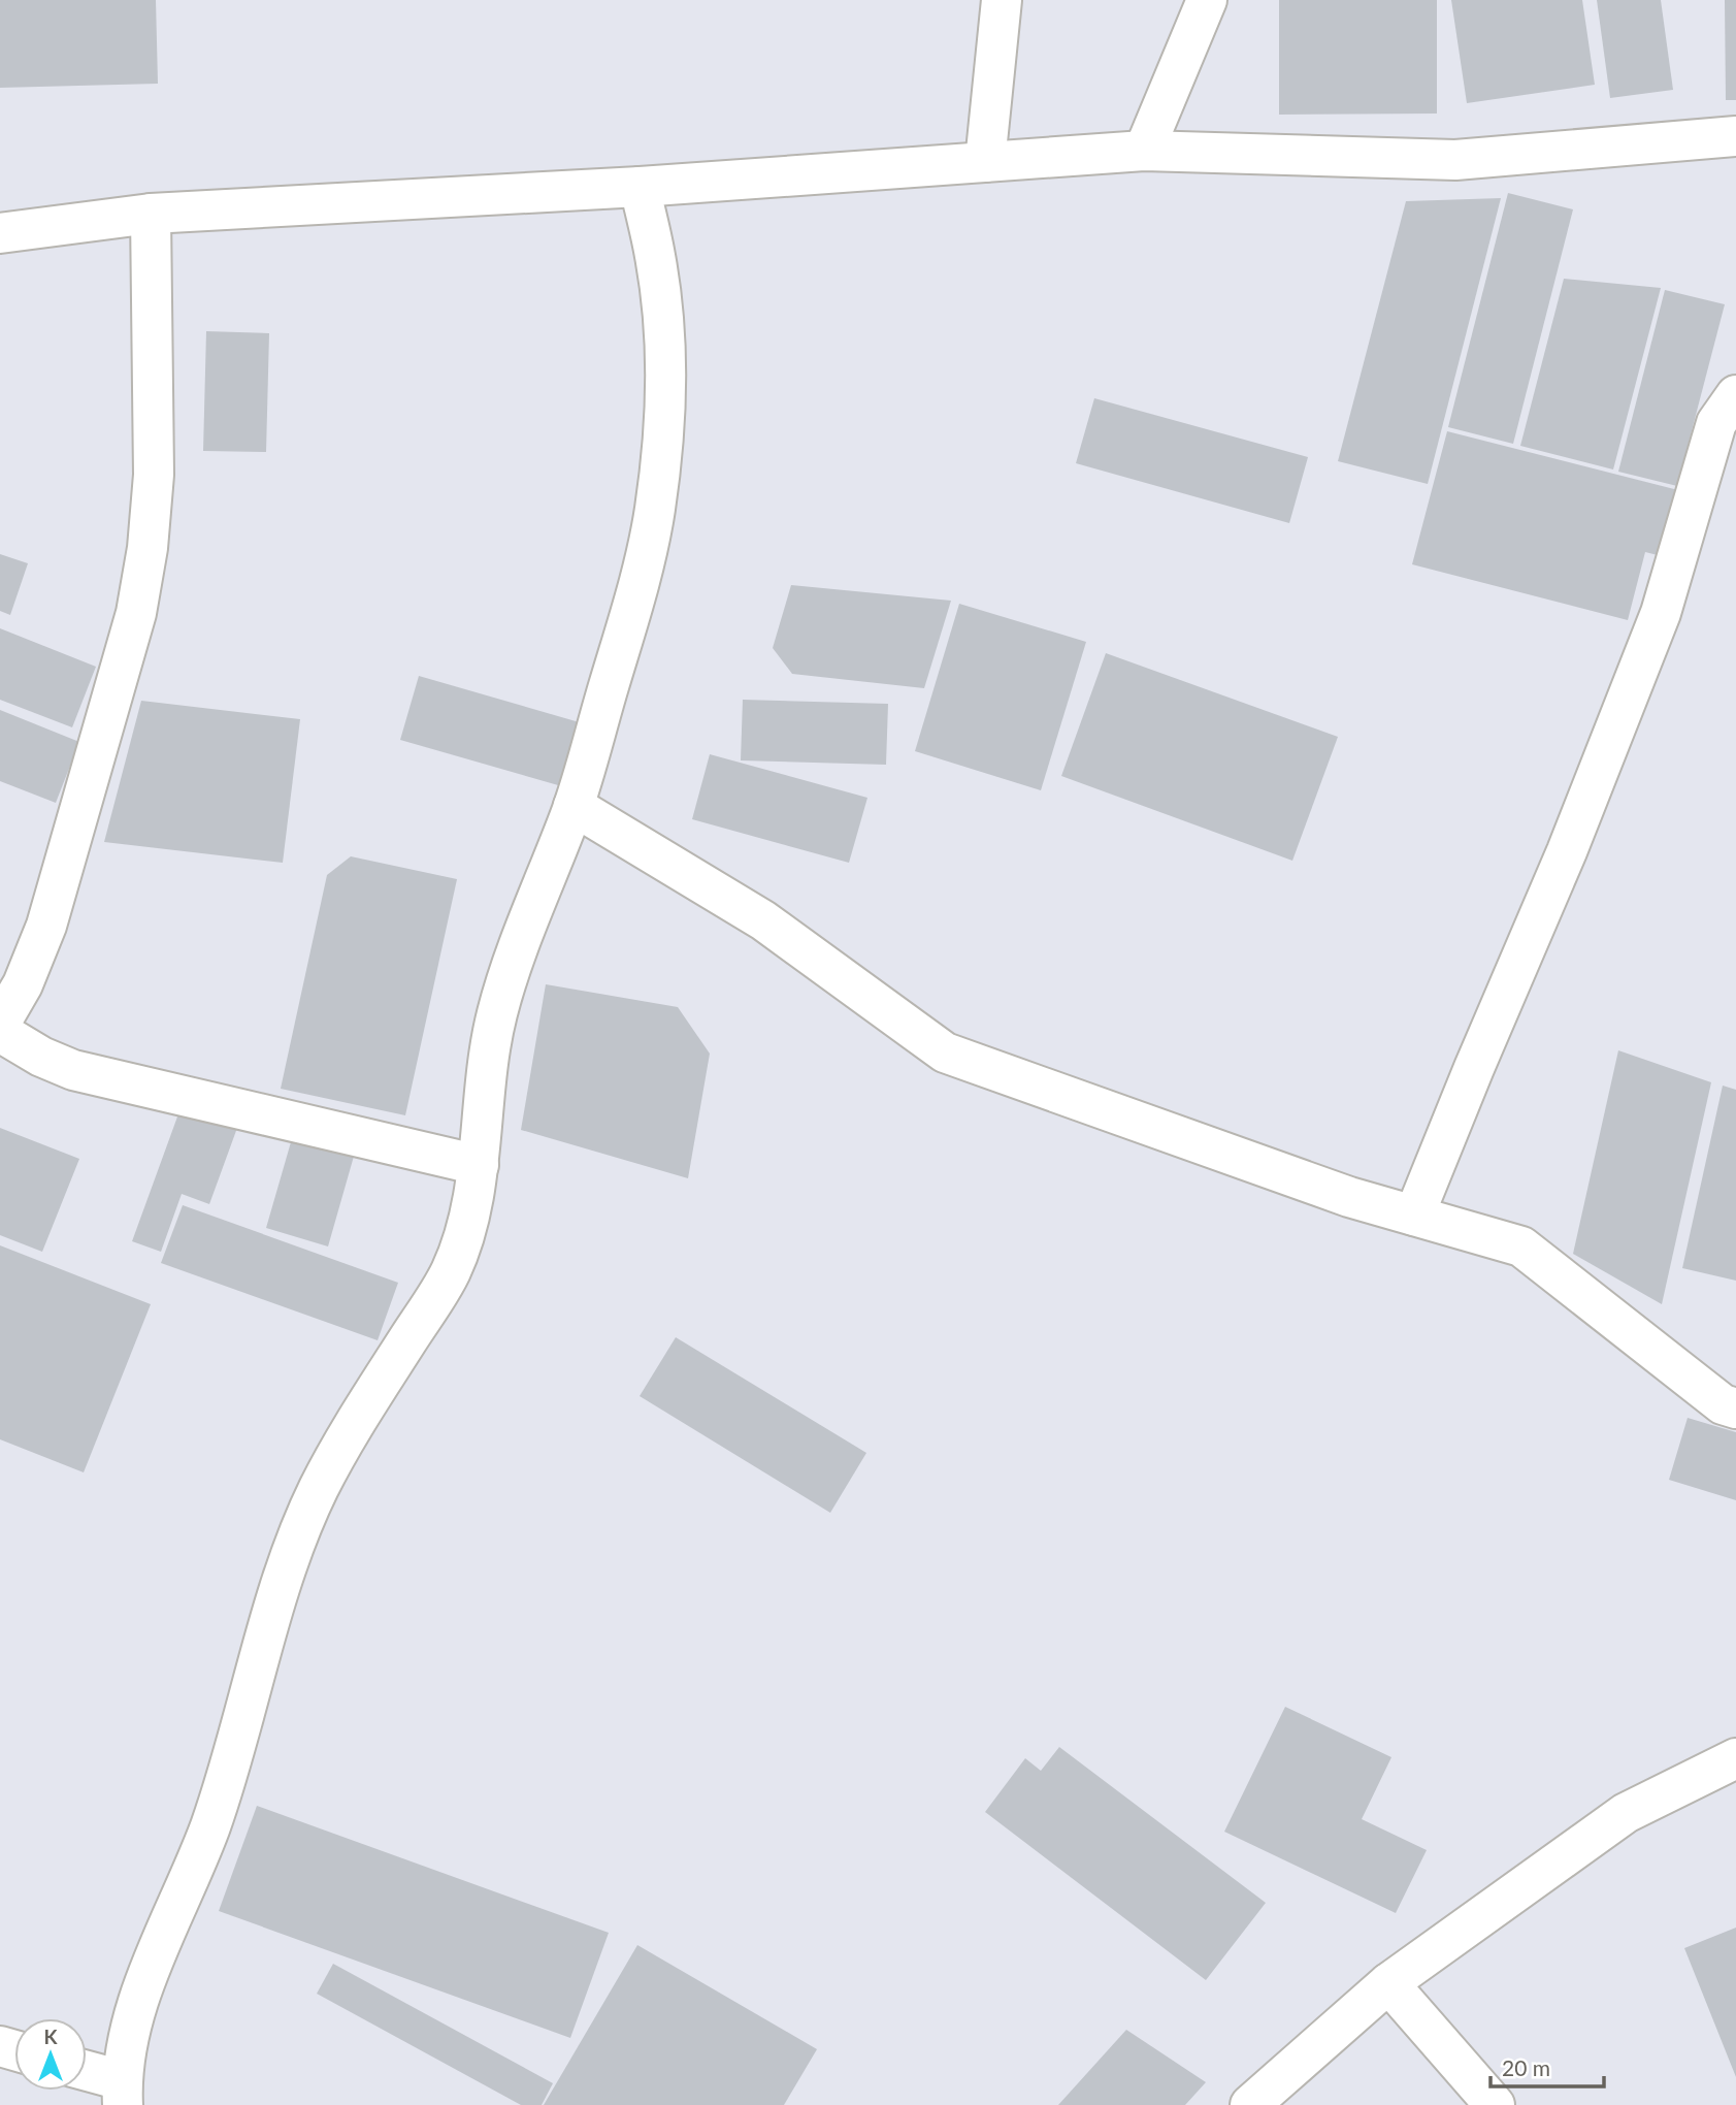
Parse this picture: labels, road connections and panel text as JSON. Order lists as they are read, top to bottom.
{
  "scale_bar": "20 m",
  "north": "top"
}
